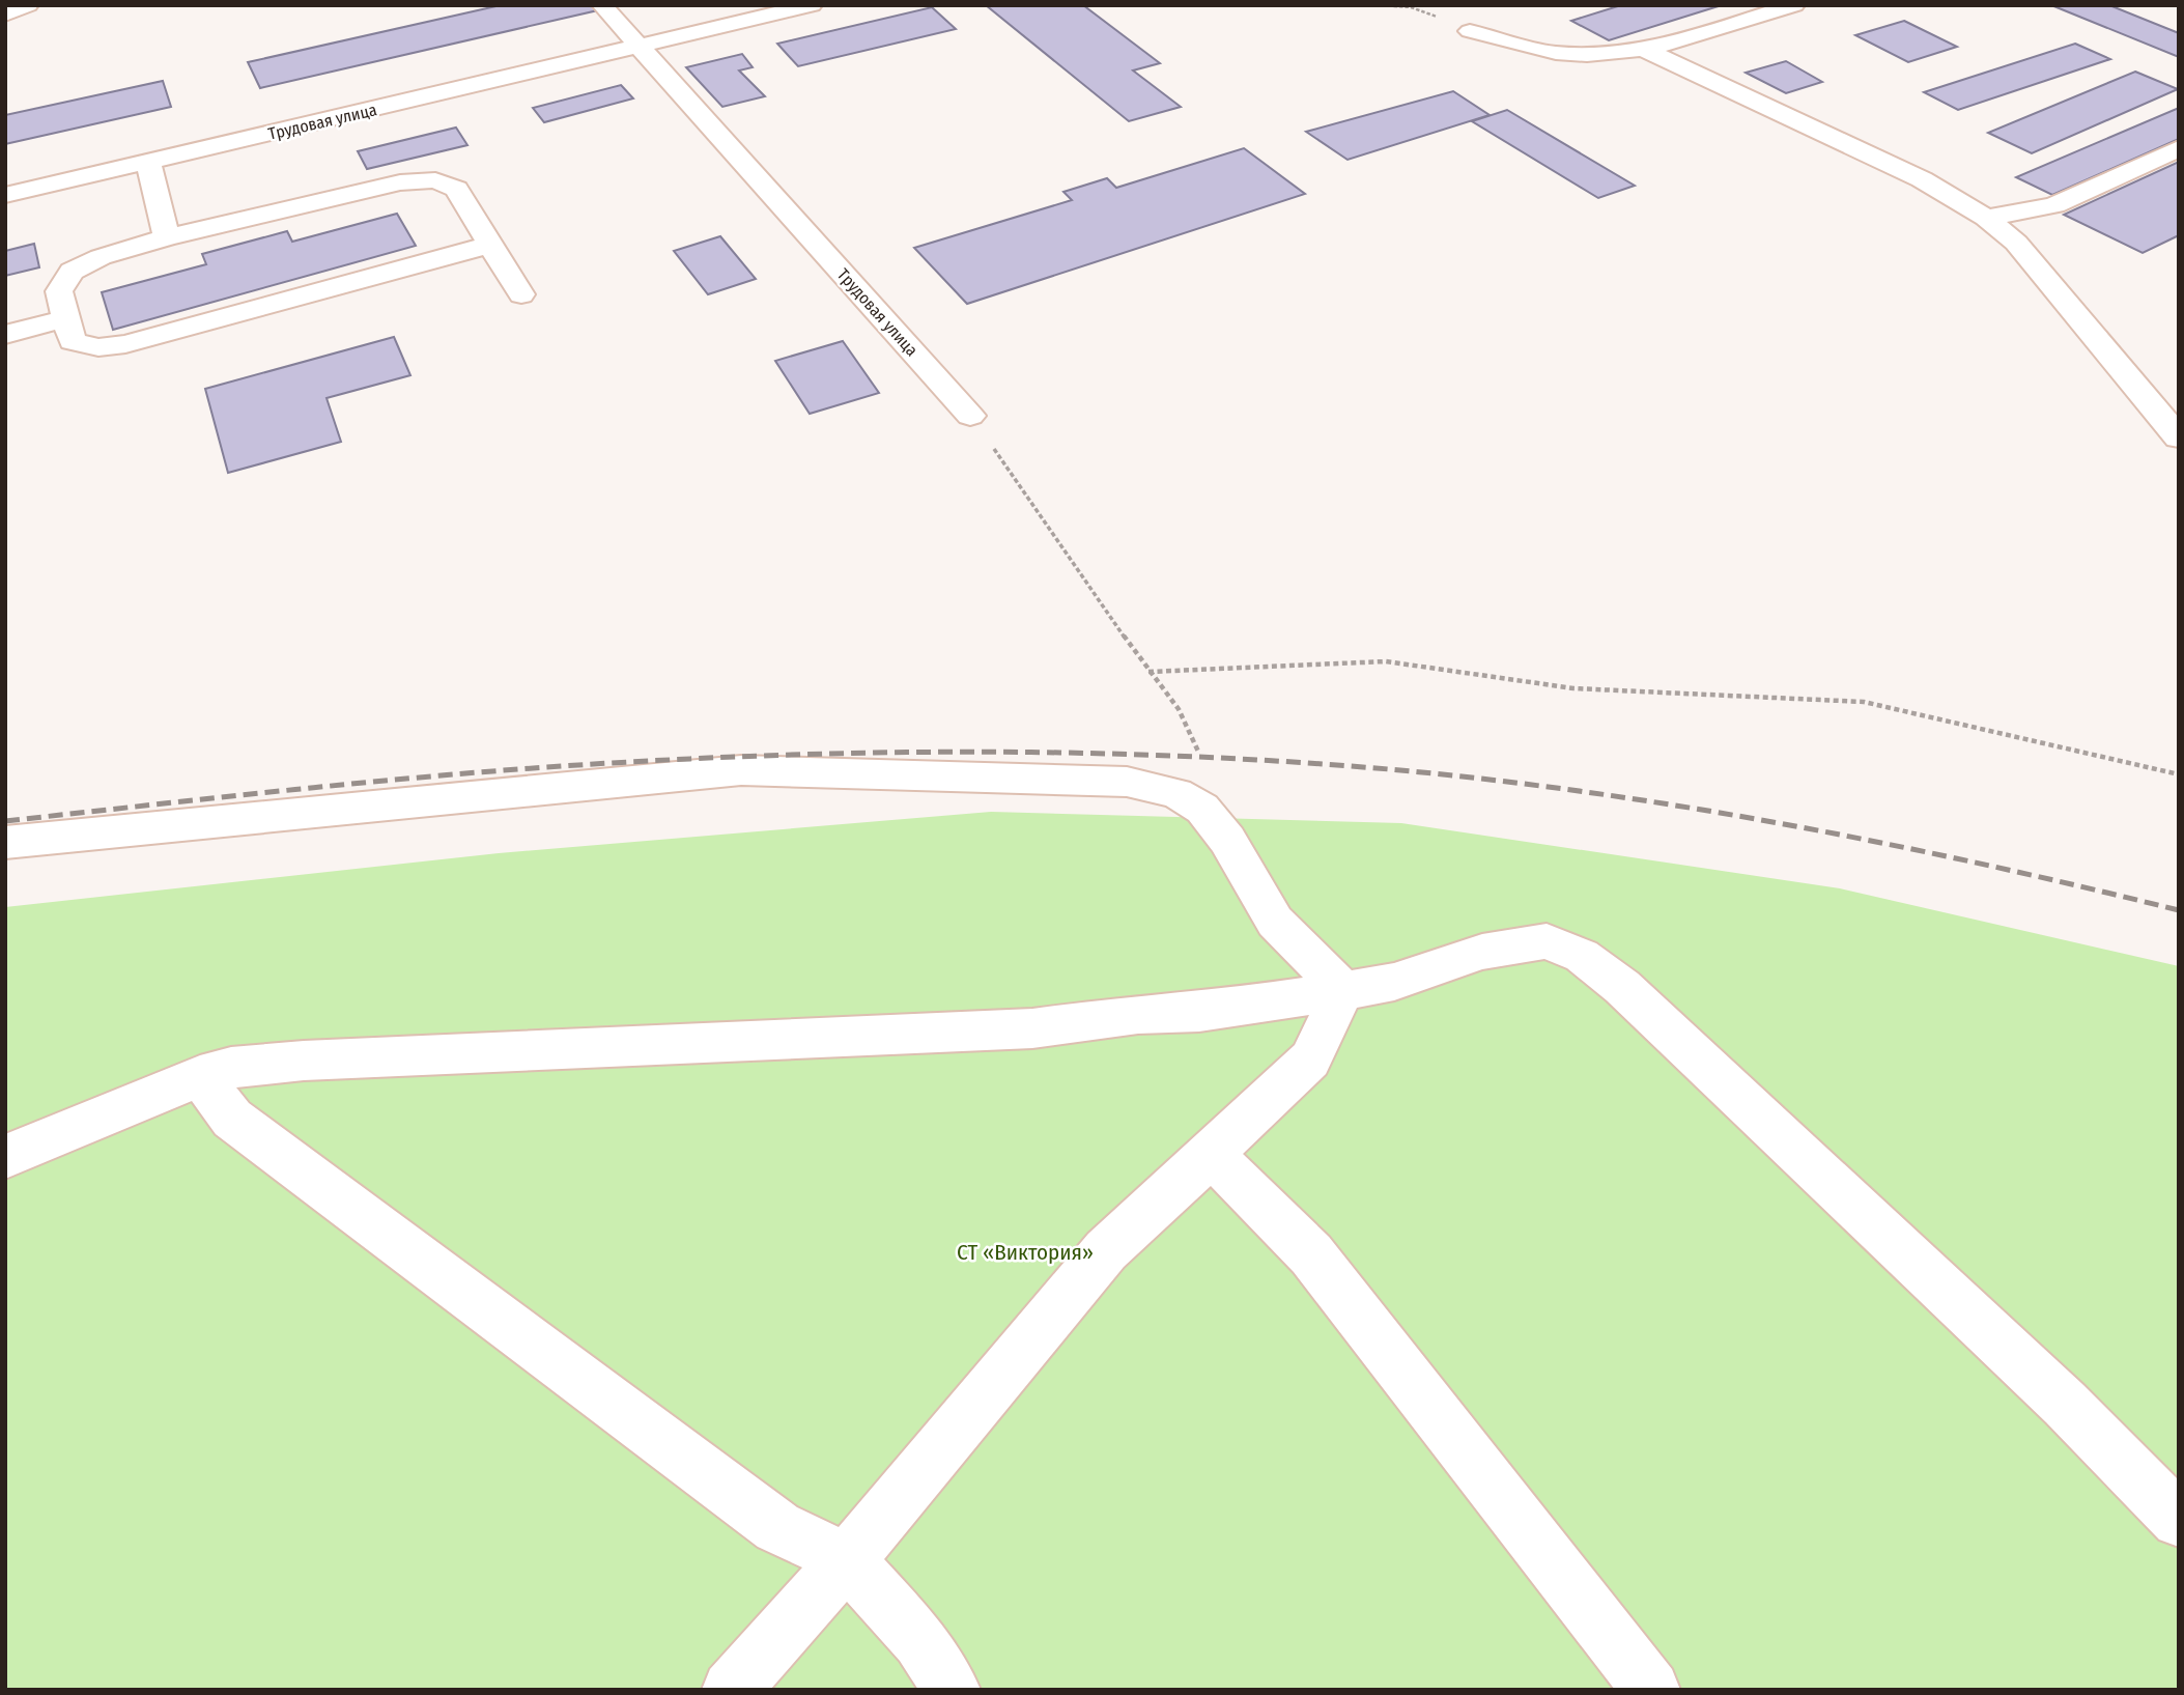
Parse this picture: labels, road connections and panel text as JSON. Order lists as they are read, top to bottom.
{
  "streets": {
    "street": ["Трудовая улица"]
  },
  "parks": ["СТ «Виктория»"]
}
